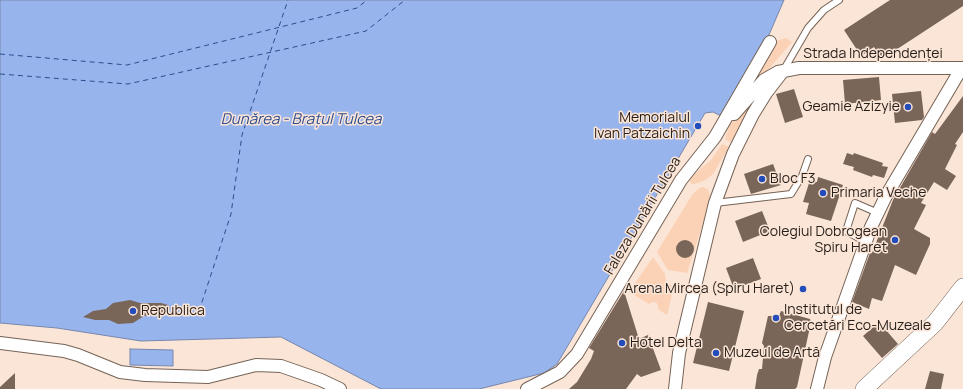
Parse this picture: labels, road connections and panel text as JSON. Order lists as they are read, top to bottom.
{
  "streets": {
    "street": ["Strada Independenței", "Faleza Dunării Tulcea"]
  },
  "crossings": [
    ["Strada Independenței", "Faleza Dunării Tulcea"]
  ],
  "water": ["Dunărea - Brațul Tulcea"],
  "places": [
    "Geamie Azizyie",
    "Memorialul Ivan Patzaichin",
    "Bloc F3",
    "Primaria Veche",
    "Colegiul Dobrogean Spiru Haret",
    "Arena Mircea (Spiru Haret)",
    "Republica",
    "Institutul de Cercetări Eco-Muzeale",
    "Hotel Delta",
    "Muzeul de Artă"
  ]
}
